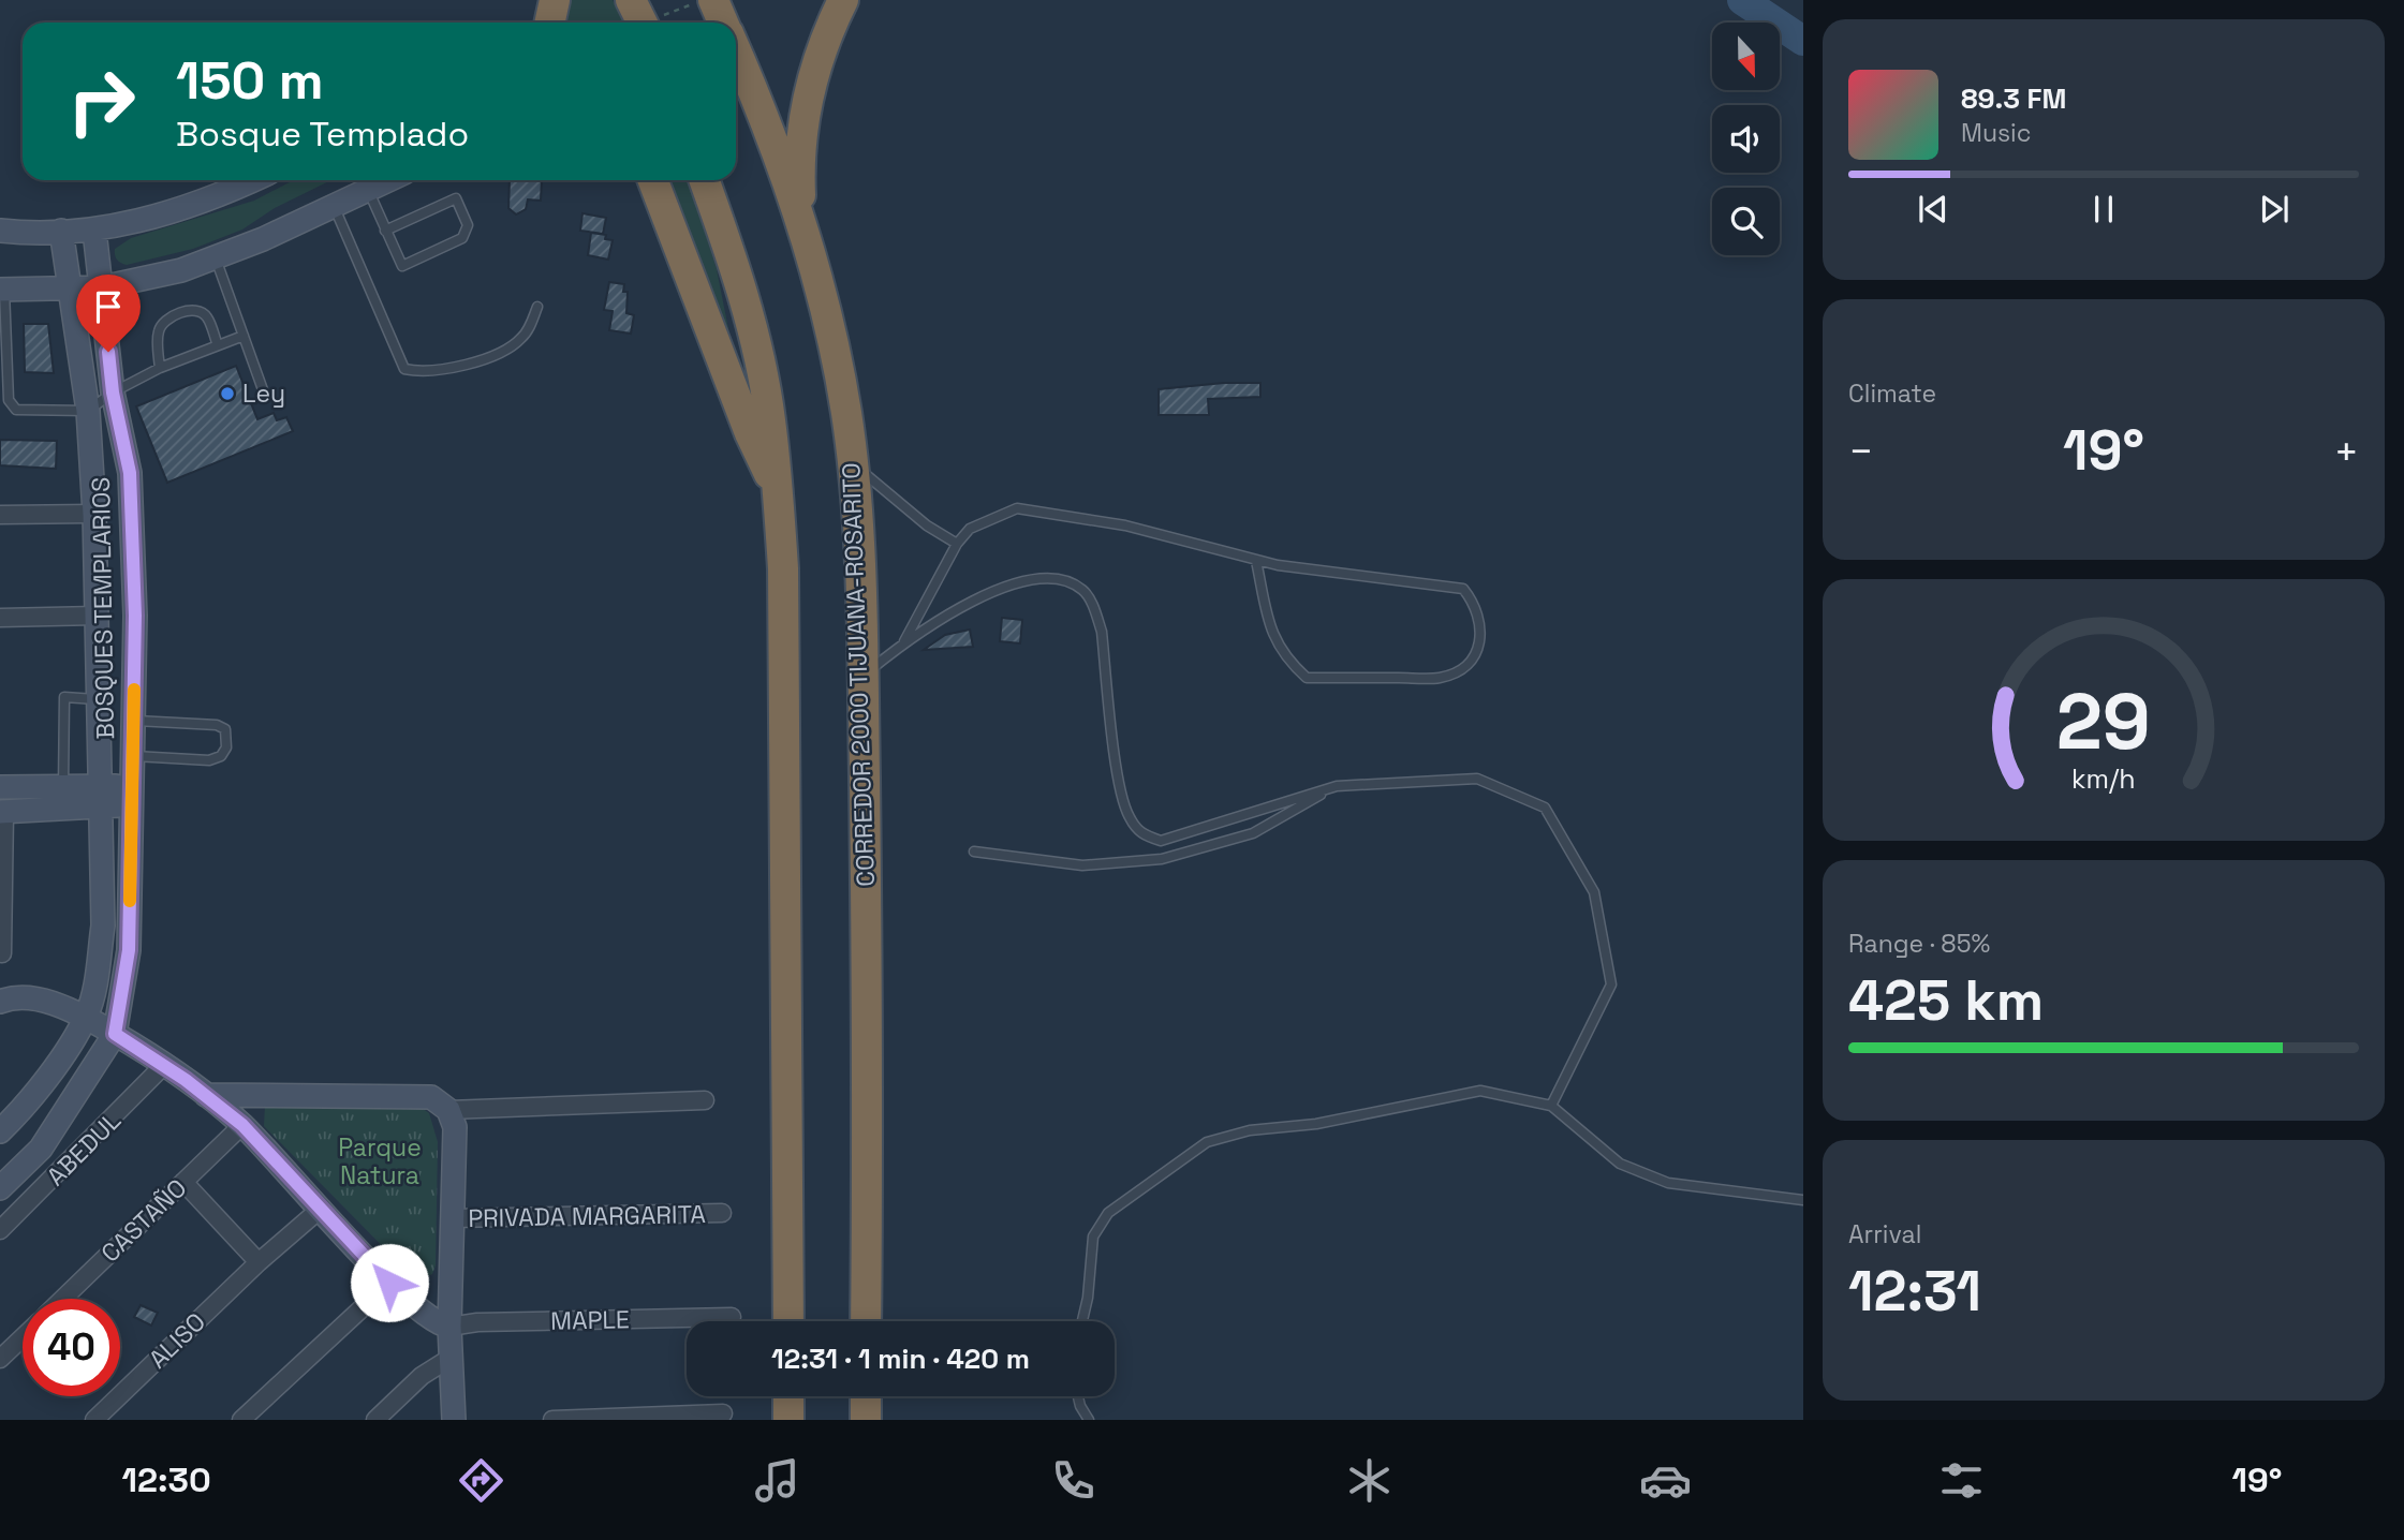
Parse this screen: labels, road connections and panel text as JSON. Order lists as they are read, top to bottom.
{
  "streets": {
    "highway": ["CORREDOR 2000 TIJUANA-ROSARITO"],
    "main road": ["BOSQUES TEMPLARIOS"],
    "street": [
      "ABEDUL",
      "PRIVADA MARGARITA",
      "CASTAÑO",
      "MAPLE",
      "ALISO"
    ]
  },
  "parks": ["Parque Natura"],
  "places": ["Ley"],
  "north": "bottom",
  "page": {
    "turn": ["150 m", "Bosque Templado"],
    "song": ["89.3 FM", "Music"],
    "tile": [
      "Climate",
      ["Range · 85%", "425 km"],
      ["Arrival", "12:31"]
    ],
    "heat": ["−", "19°", "+"],
    "limit": "40",
    "trip": "12:31 · 1 min · 420 m",
    "tabs": ["12:30", "19°"],
    "gauge": ["29", "km/h"]
  }
}
